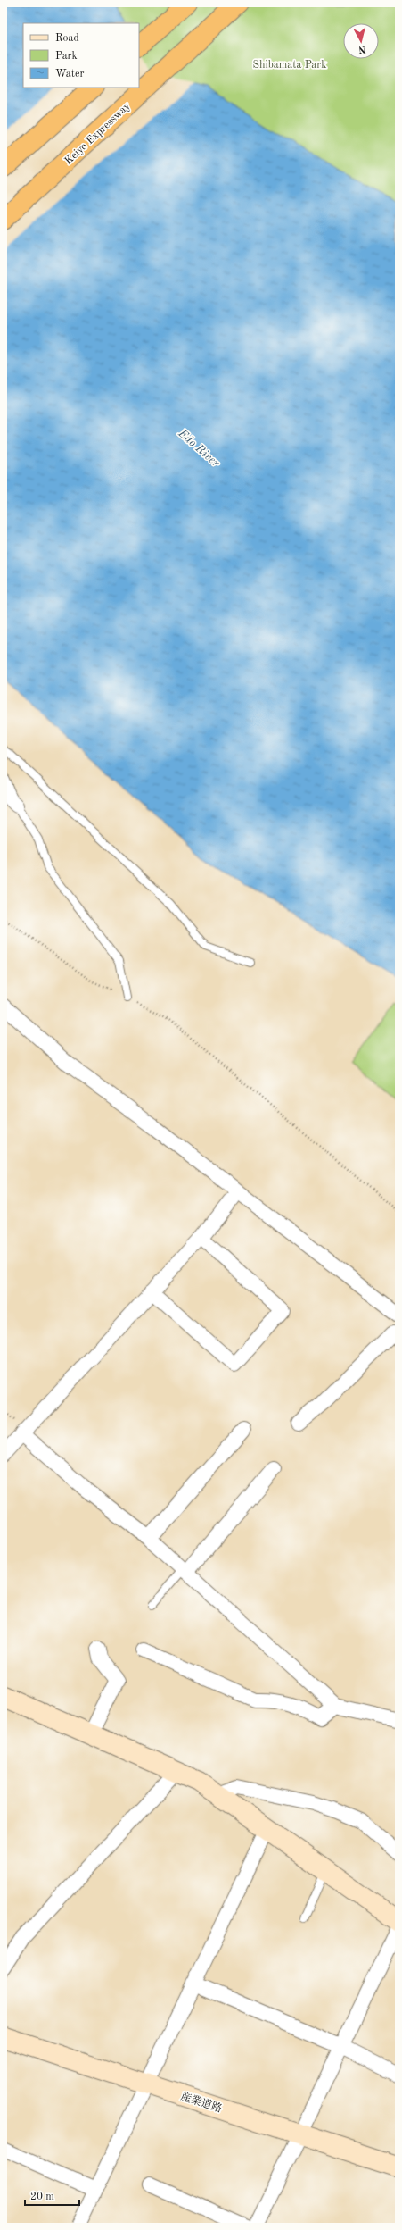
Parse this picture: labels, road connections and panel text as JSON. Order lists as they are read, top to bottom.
{
  "streets": {
    "highway": ["Keiyo Expressway"],
    "street": ["産業道路"]
  },
  "water": ["Edo River"],
  "parks": ["Shibamata Park"],
  "legend": ["Road", "Park", "Water"],
  "scale_bar": "20 m",
  "north": "bottom"
}
